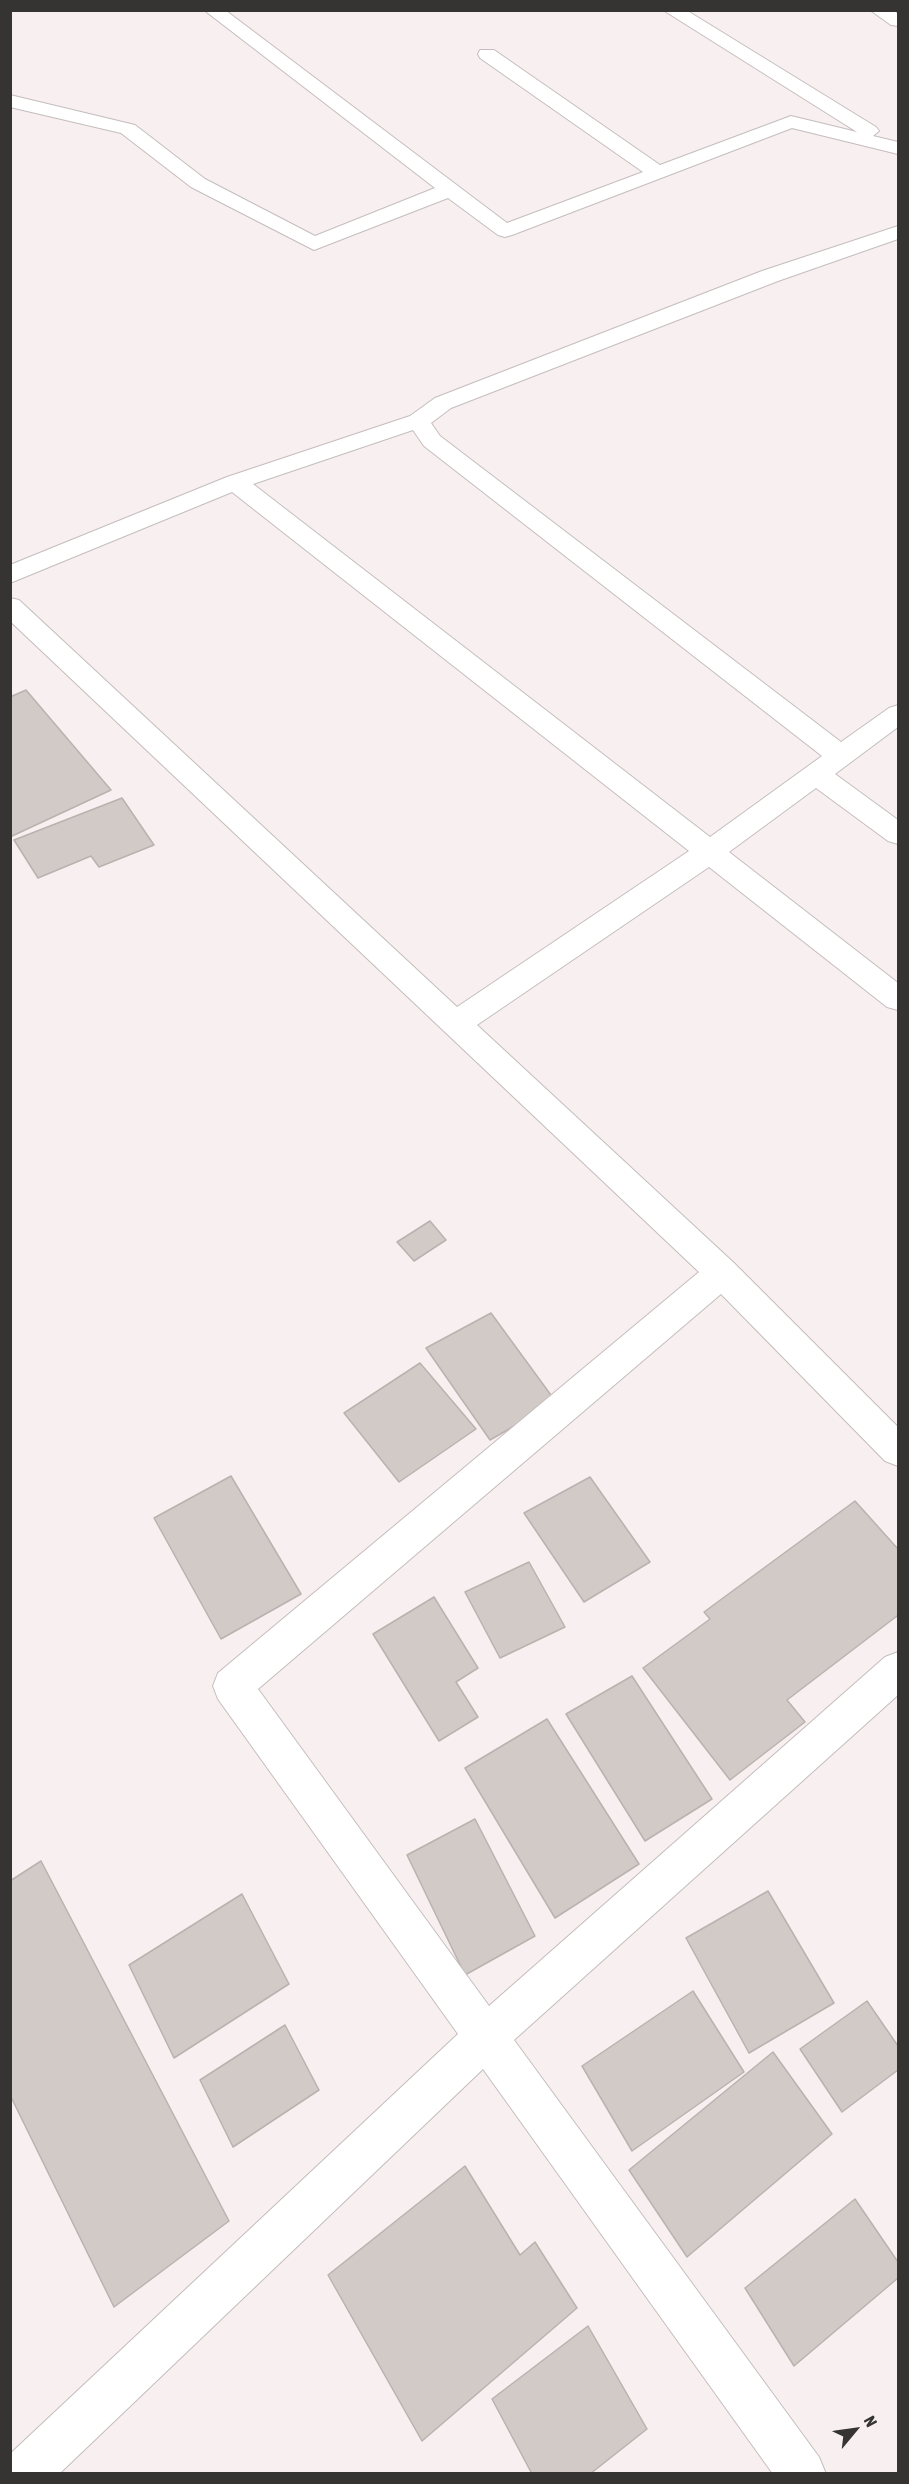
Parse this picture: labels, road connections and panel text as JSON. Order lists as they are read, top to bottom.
{
  "north": "top right"
}
